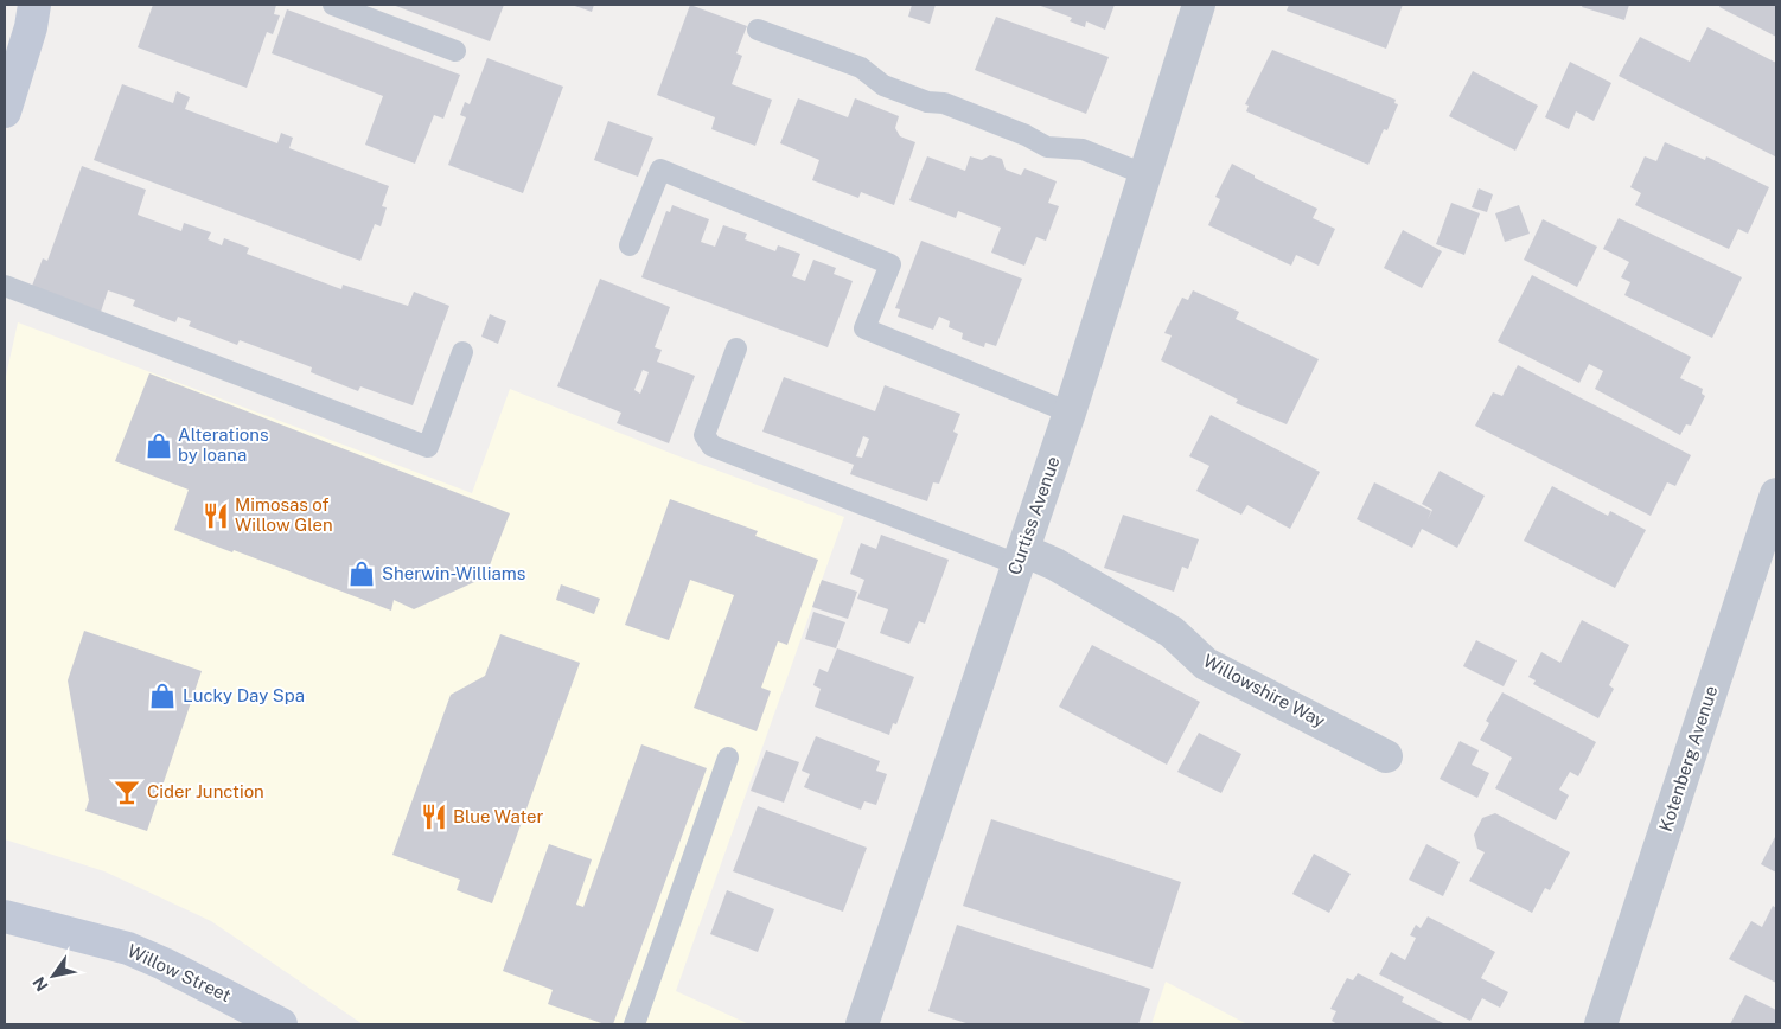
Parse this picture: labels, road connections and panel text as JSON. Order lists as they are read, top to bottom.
{
  "streets": {
    "main road": ["Willow Street"],
    "street": ["Curtiss Avenue", "Willowshire Way", "Kotenberg Avenue"]
  },
  "crossings": [
    ["Curtiss Avenue", "Willowshire Way"]
  ],
  "places": {
    "shop": ["Alterations by Ioana", "Sherwin-Williams", "Lucky Day Spa"],
    "restaurant": ["Mimosas of Willow Glen", "Blue Water"],
    "bar": ["Cider Junction"]
  },
  "north": "bottom left"
}
